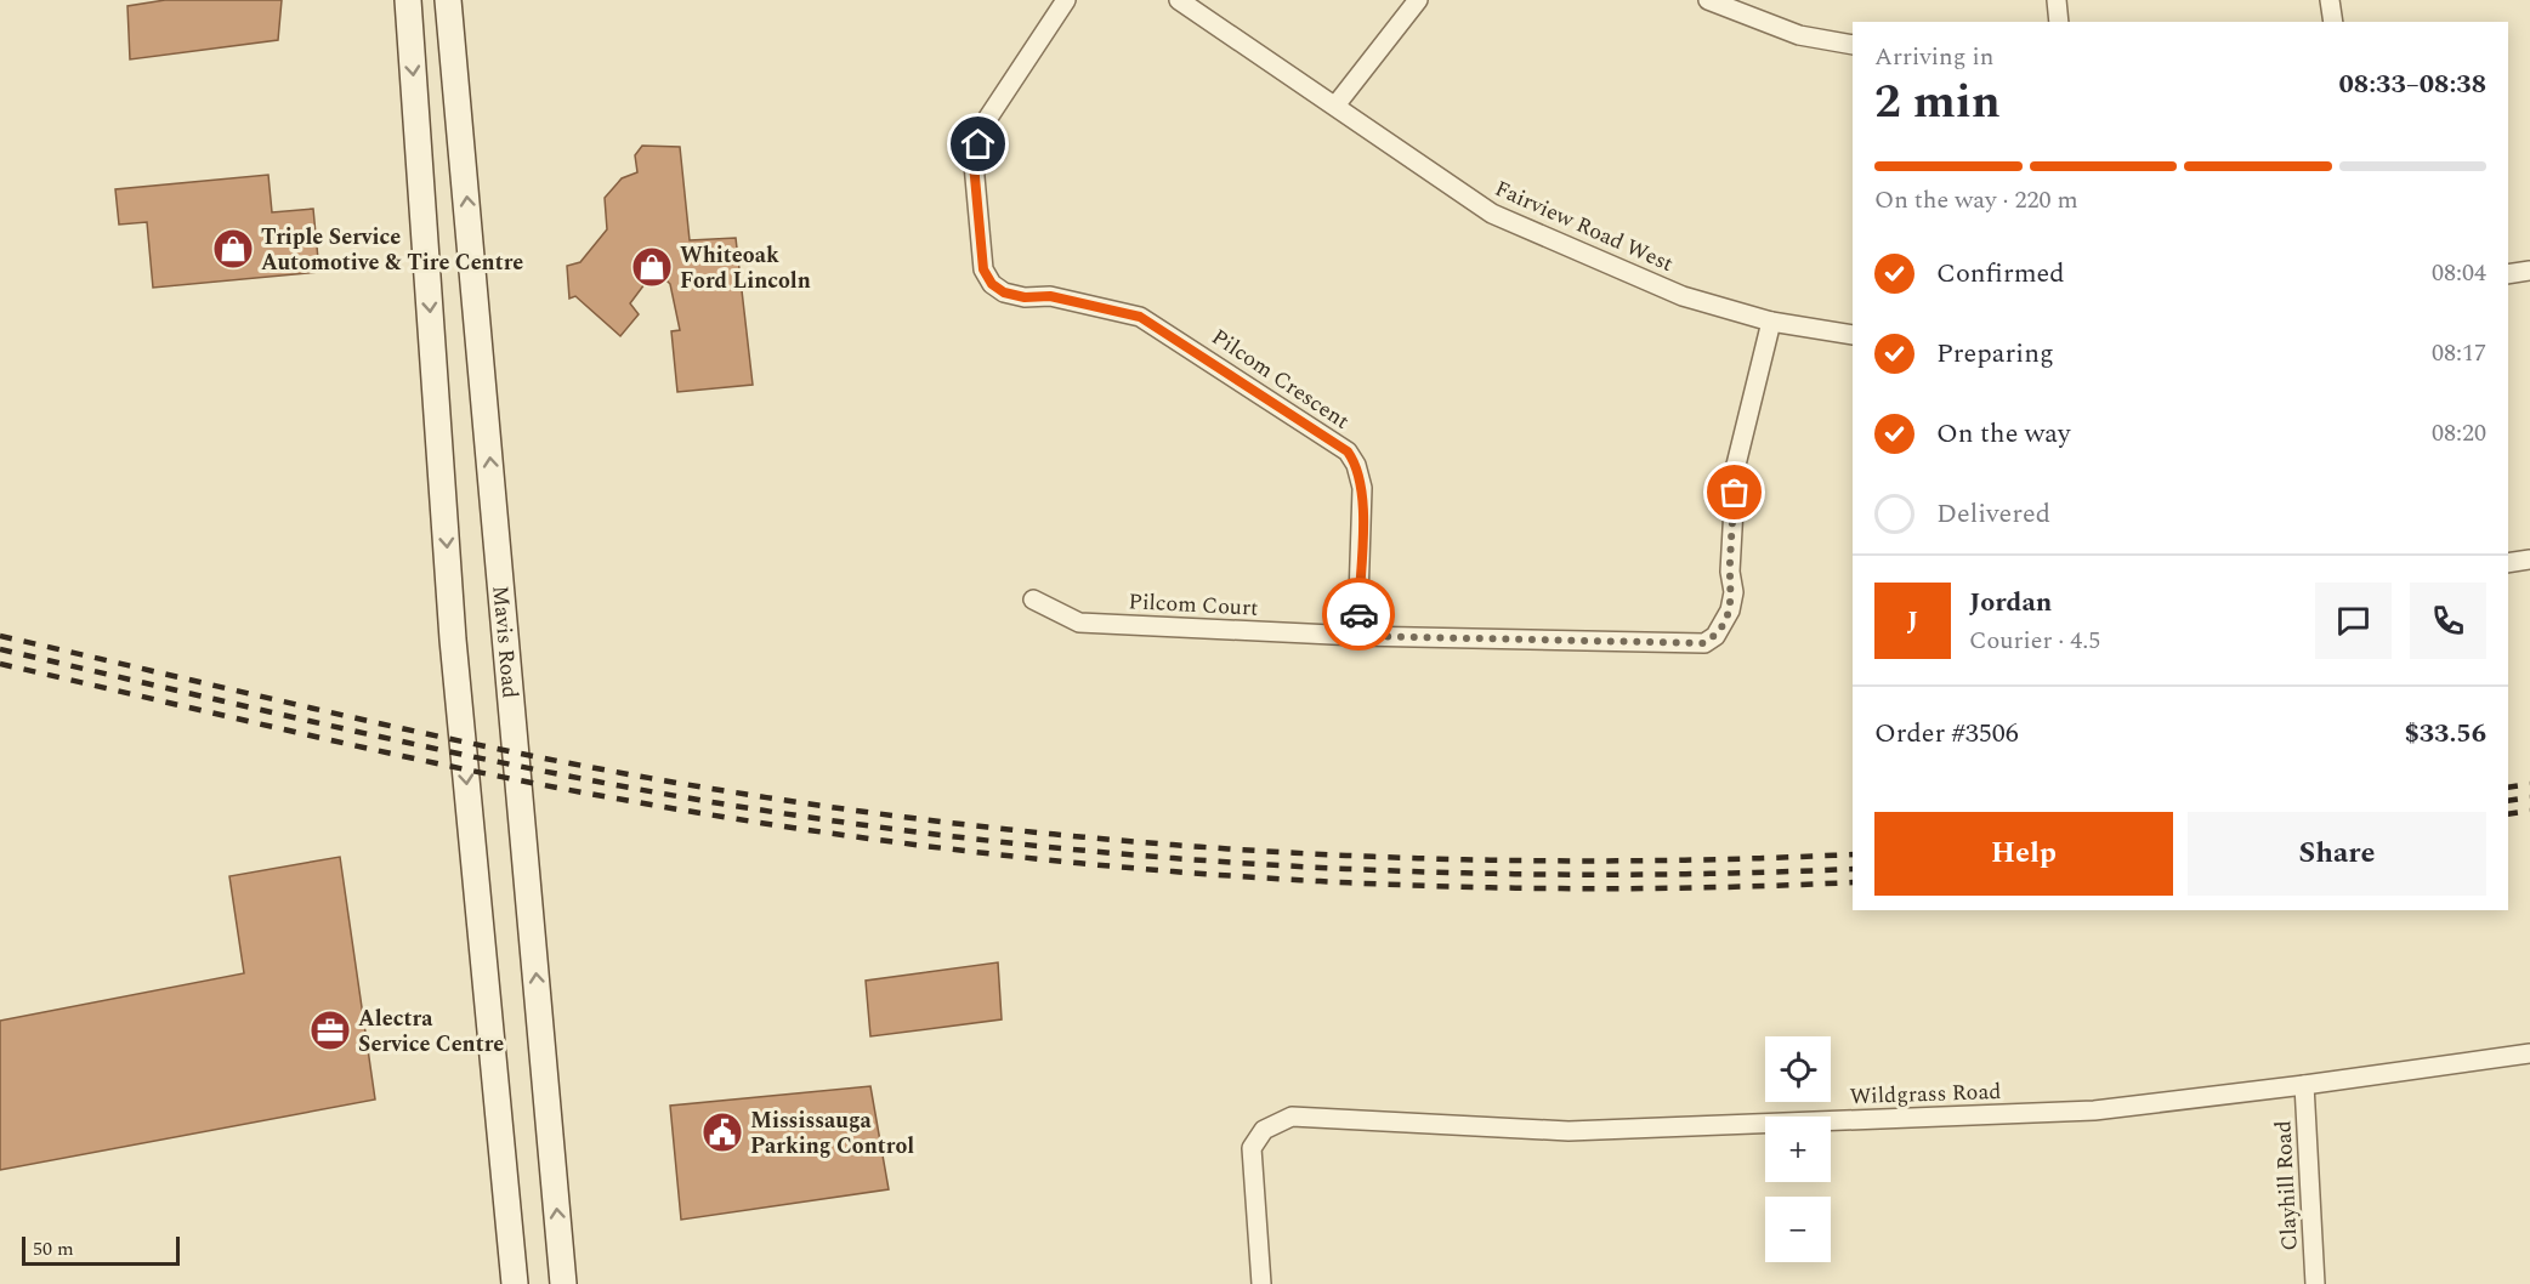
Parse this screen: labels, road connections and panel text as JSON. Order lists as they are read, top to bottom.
{
  "streets": {
    "main road": ["Mavis Road"],
    "street": [
      "Fairview Road West",
      "Pilcom Crescent",
      "Pilcom Court",
      "Wildgrass Road",
      "Clayhill Road"
    ]
  },
  "crossings": [
    ["Pilcom Crescent", "Pilcom Court"],
    ["Wildgrass Road", "Clayhill Road"]
  ],
  "places": {
    "shop": ["Triple Service Automotive & Tire Centre", "Whiteoak Ford Lincoln"],
    "office": ["Alectra Service Centre"],
    "public building": ["Mississauga Parking Control"]
  },
  "scale_bar": "50 m",
  "page": {
    "heading": ["2 min", "Arriving in", "08:33–08:38"],
    "panel": [
      "Jordan",
      "Courier · 4.5",
      "Order #3506",
      "$33.56"
    ],
    "bar": "On the way · 220 m",
    "list": [
      ["Confirmed", "08:04"],
      ["Preparing", "08:17"],
      ["On the way", "08:20"],
      "Delivered"
    ],
    "round": "J",
    "buttons": ["Help", "Share"],
    "map_buttons": ["+", "−"],
    "scale": "50 m"
  }
}
